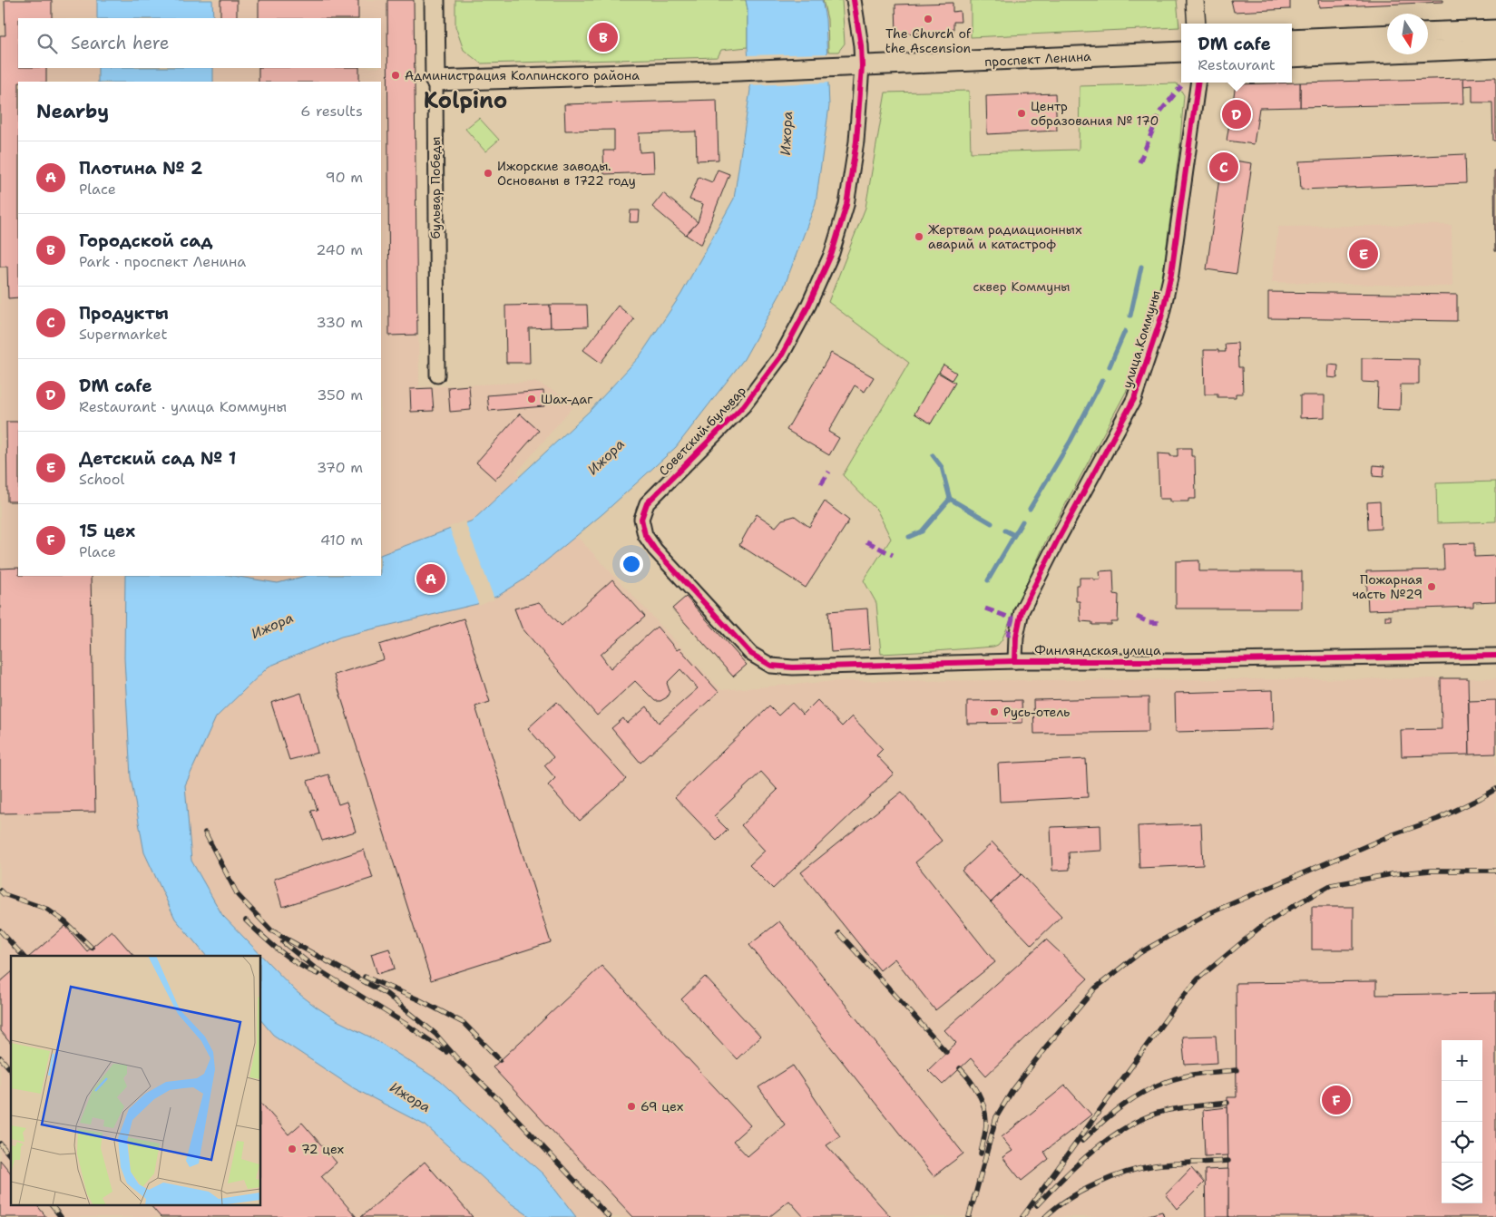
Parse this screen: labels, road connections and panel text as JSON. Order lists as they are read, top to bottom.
{
  "streets": {
    "main road": ["проспект Ленина", "бульвар Победы"],
    "street": ["улица Коммуны", "Советский бульвар", "Финляндская улица"]
  },
  "crossings": [
    ["проспект Ленина", "бульвар Победы"],
    ["проспект Ленина", "Советский бульвар"],
    ["улица Коммуны", "Финляндская улица"],
    ["Советский бульвар", "Финляндская улица"]
  ],
  "districts": ["Kolpino"],
  "water": ["Ижора"],
  "parks": ["сквер Коммуны"],
  "places": [
    "The Church of the Ascension",
    "Администрация Колпинского района",
    "Центр образования № 170",
    "Ижорские заводы. Основаны в 1722 году",
    "Жертвам радиационных аварий и катастроф",
    "Шах-даг",
    "Пожарная часть №29",
    "Русь-отель",
    "69 цех",
    "72 цех"
  ],
  "north": "bottom",
  "page": {
    "search": "Search here",
    "pins": [
      "B",
      "D",
      "C",
      "E",
      "A",
      "F"
    ],
    "popup": ["DM cafe", "Restaurant"],
    "heading": ["Nearby", "6 results"],
    "list": [
      {
        "mark": "A",
        "name": "Плотина № 2",
        "note": "Place",
        "value": "90 m"
      },
      {
        "mark": "B",
        "name": "Городской сад",
        "note": "Park · проспект Ленина",
        "value": "240 m"
      },
      {
        "mark": "C",
        "name": "Продукты",
        "note": "Supermarket",
        "value": "330 m"
      },
      {
        "mark": "D",
        "name": "DM cafe",
        "note": "Restaurant · улица Коммуны",
        "value": "350 m"
      },
      {
        "mark": "E",
        "name": "Детский сад № 1",
        "note": "School",
        "value": "370 m"
      },
      {
        "mark": "F",
        "name": "15 цех",
        "note": "Place",
        "value": "410 m"
      }
    ],
    "map_buttons": ["+", "−"]
  }
}
